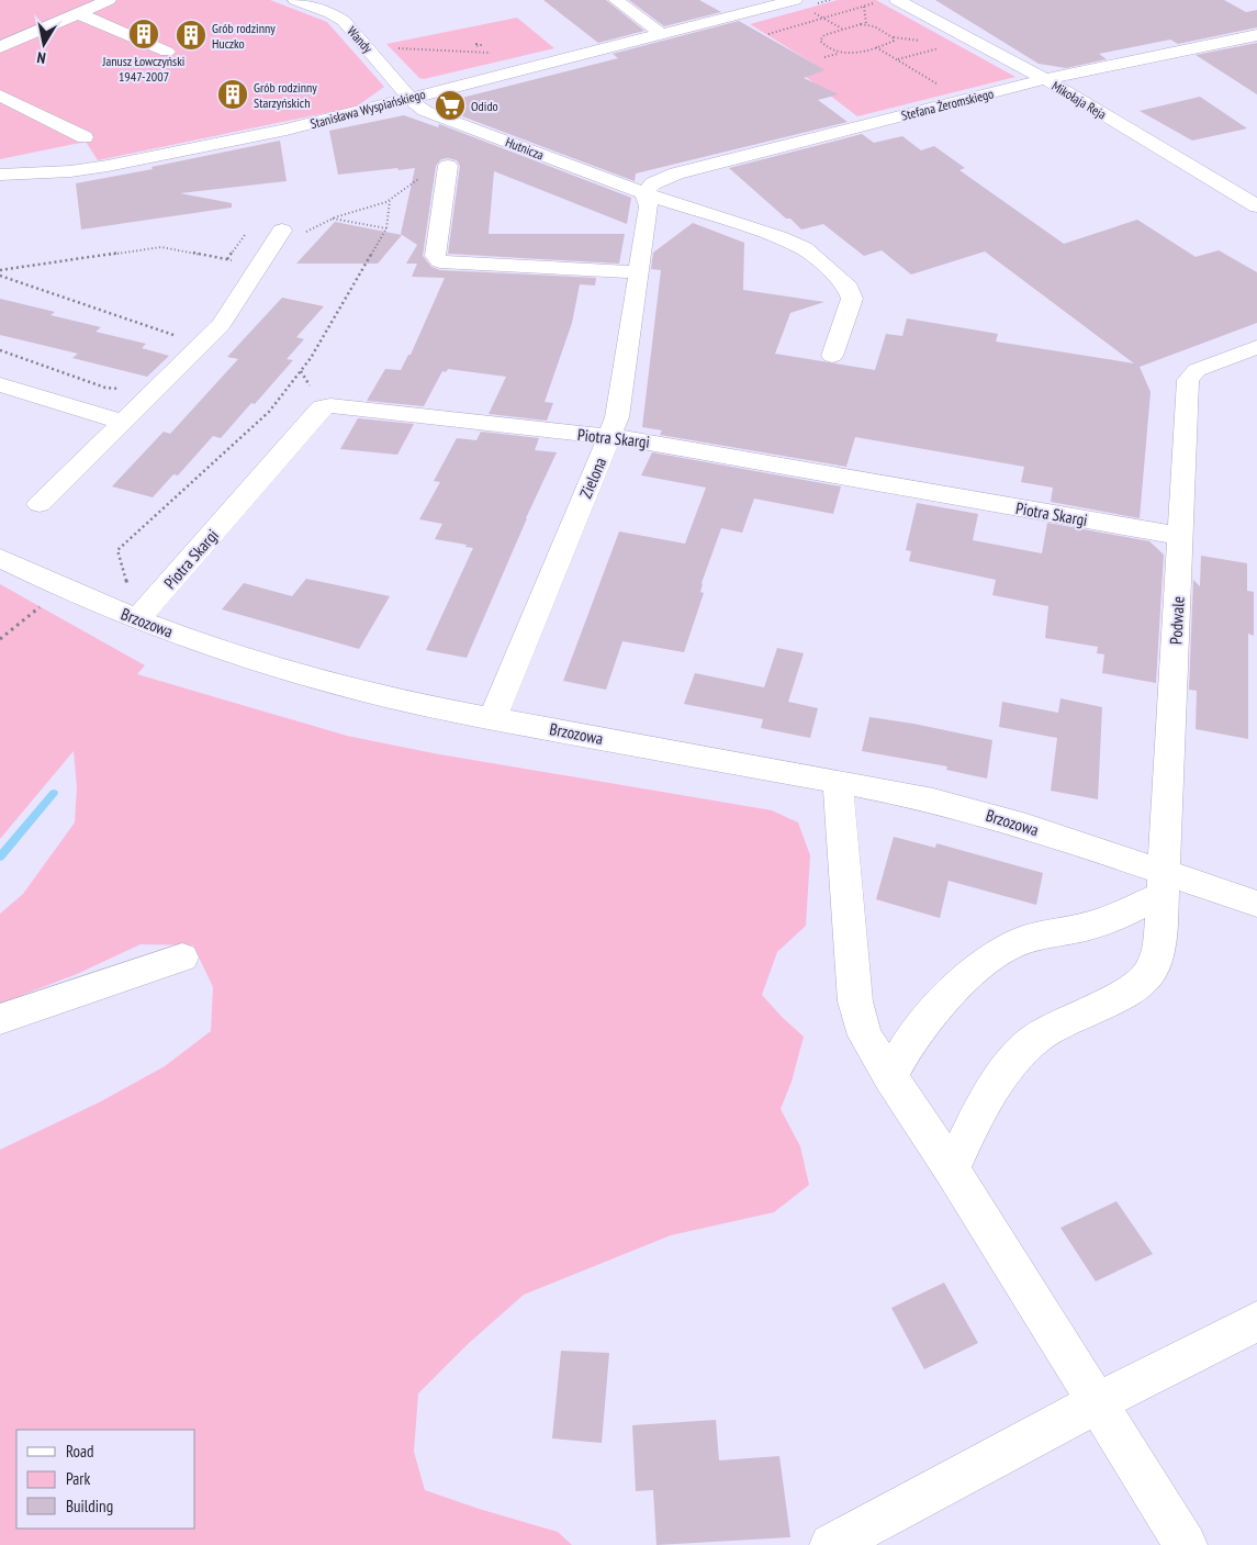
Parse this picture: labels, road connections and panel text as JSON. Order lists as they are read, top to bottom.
{
  "streets": {
    "street": [
      "Wandy",
      "Mikołaja Reja",
      "Stefana Żeromskiego",
      "Stanisława Wyspiańskiego",
      "Hutnicza",
      "Piotra Skargi",
      "Zielona",
      "Podwale",
      "Brzozowa"
    ]
  },
  "crossings": [
    ["Wandy", "Stanisława Wyspiańskiego"],
    ["Wandy", "Hutnicza"],
    ["Mikołaja Reja", "Stefana Żeromskiego"],
    ["Stefana Żeromskiego", "Hutnicza"],
    ["Stefana Żeromskiego", "Zielona"],
    ["Stanisława Wyspiańskiego", "Hutnicza"],
    ["Hutnicza", "Zielona"],
    ["Piotra Skargi", "Zielona"],
    ["Piotra Skargi", "Podwale"],
    ["Piotra Skargi", "Brzozowa"],
    ["Zielona", "Brzozowa"],
    ["Podwale", "Brzozowa"]
  ],
  "places": {
    "building": ["Janusz Łowczyński 1947-2007", "Grób rodzinny Huczko", "Grób rodzinny Starzyńskich"],
    "supermarket": ["Odido"]
  },
  "legend": ["Road", "Park", "Building"],
  "north": "bottom"
}
